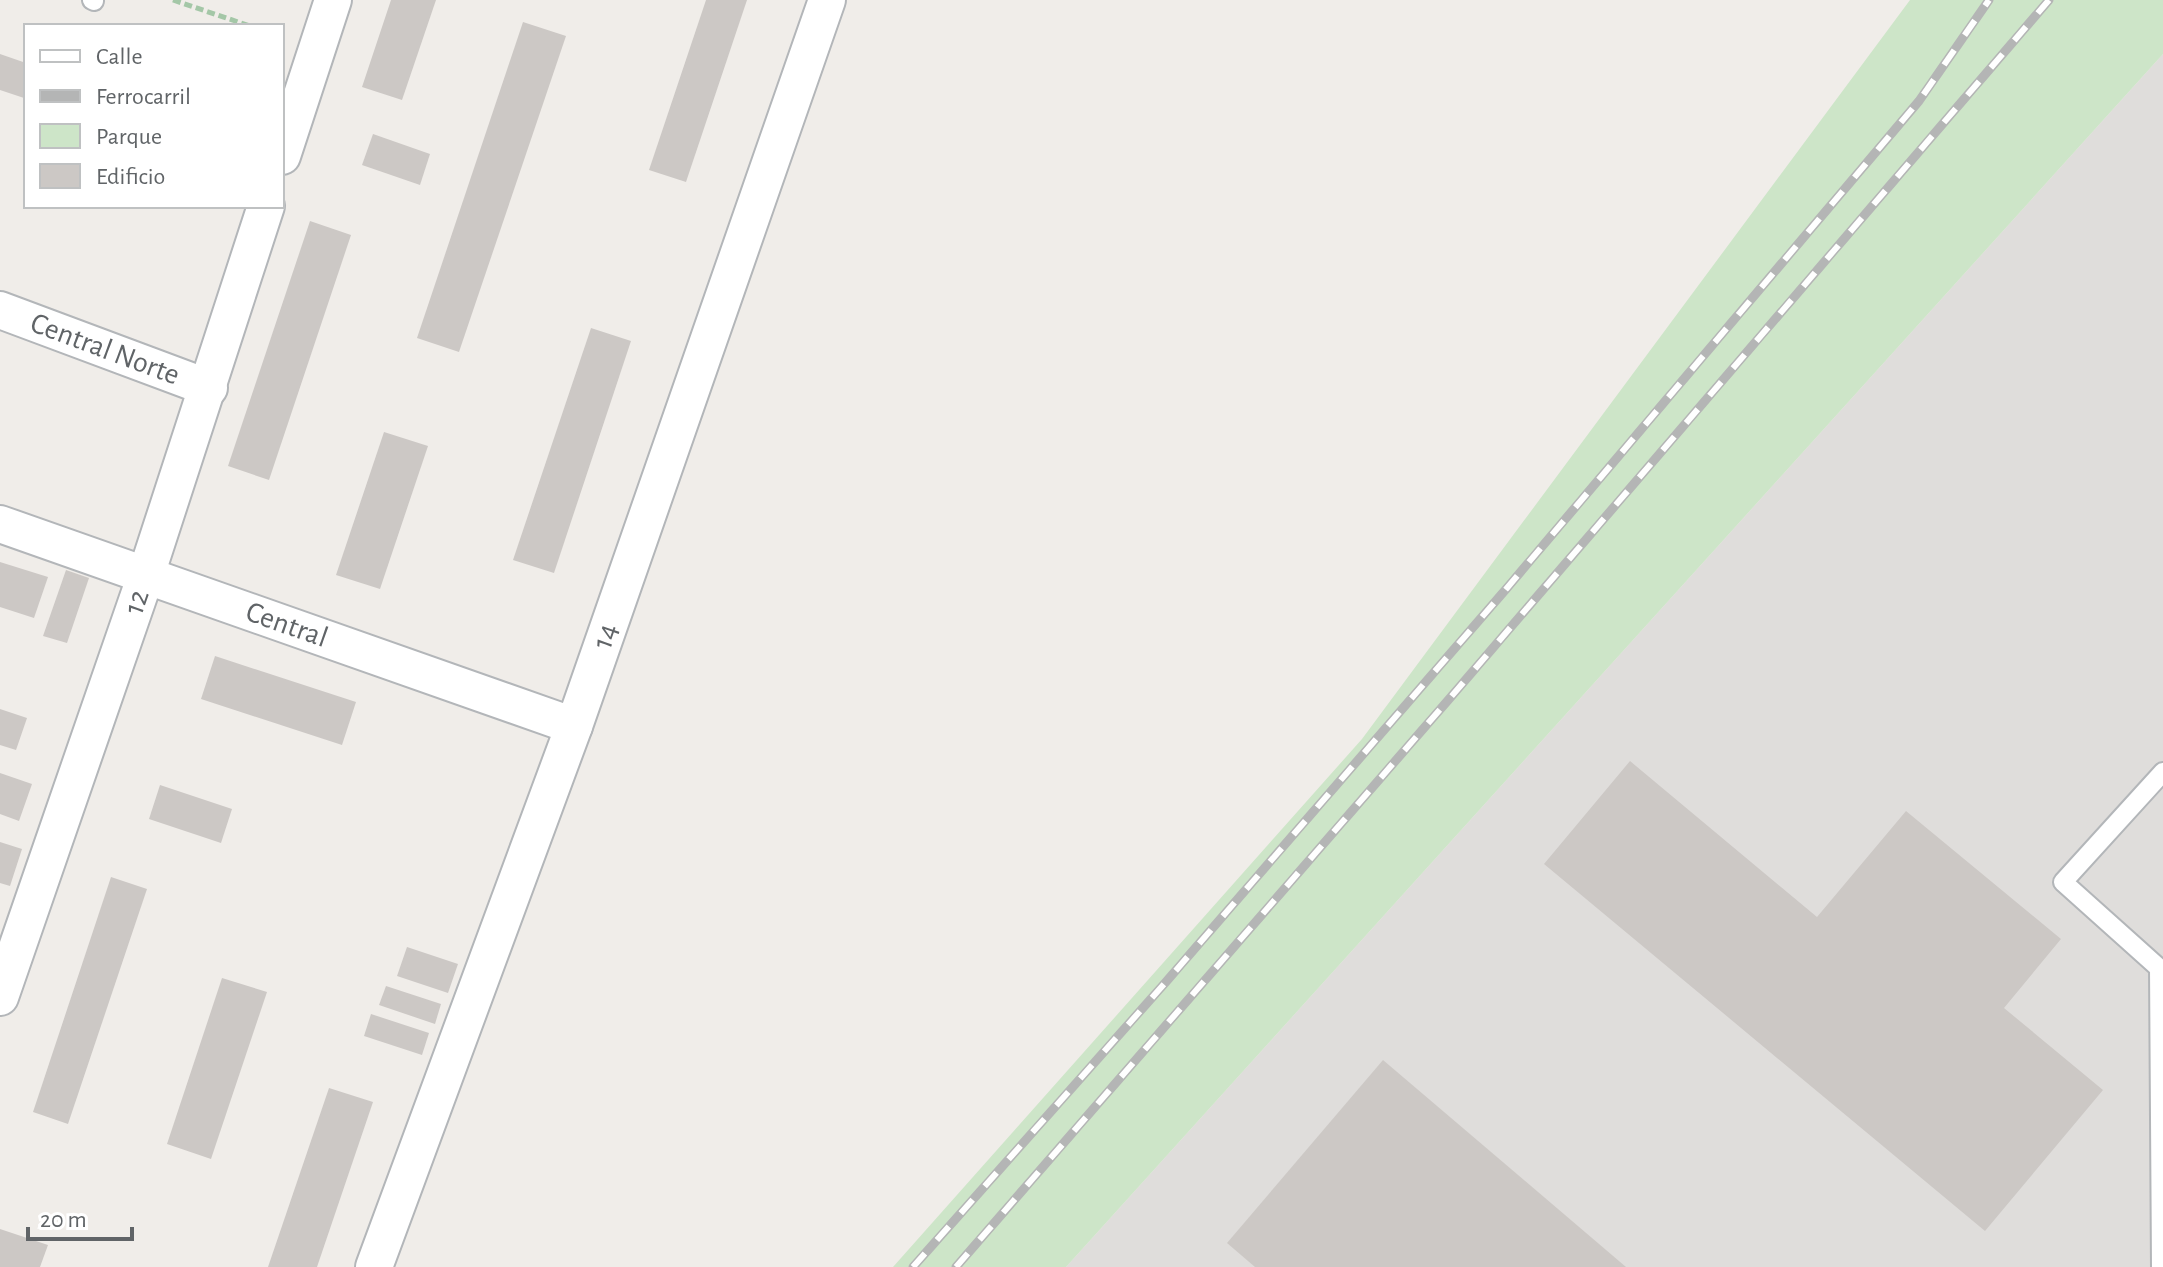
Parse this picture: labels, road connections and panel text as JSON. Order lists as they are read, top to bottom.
{
  "streets": {
    "street": [
      "Central Norte",
      "12",
      "Central",
      "14"
    ]
  },
  "crossings": [
    ["Central Norte", "12"],
    ["12", "Central"],
    ["Central", "14"]
  ],
  "legend": [
    "Calle",
    "Ferrocarril",
    "Parque",
    "Edificio"
  ],
  "scale_bar": "20 m"
}
